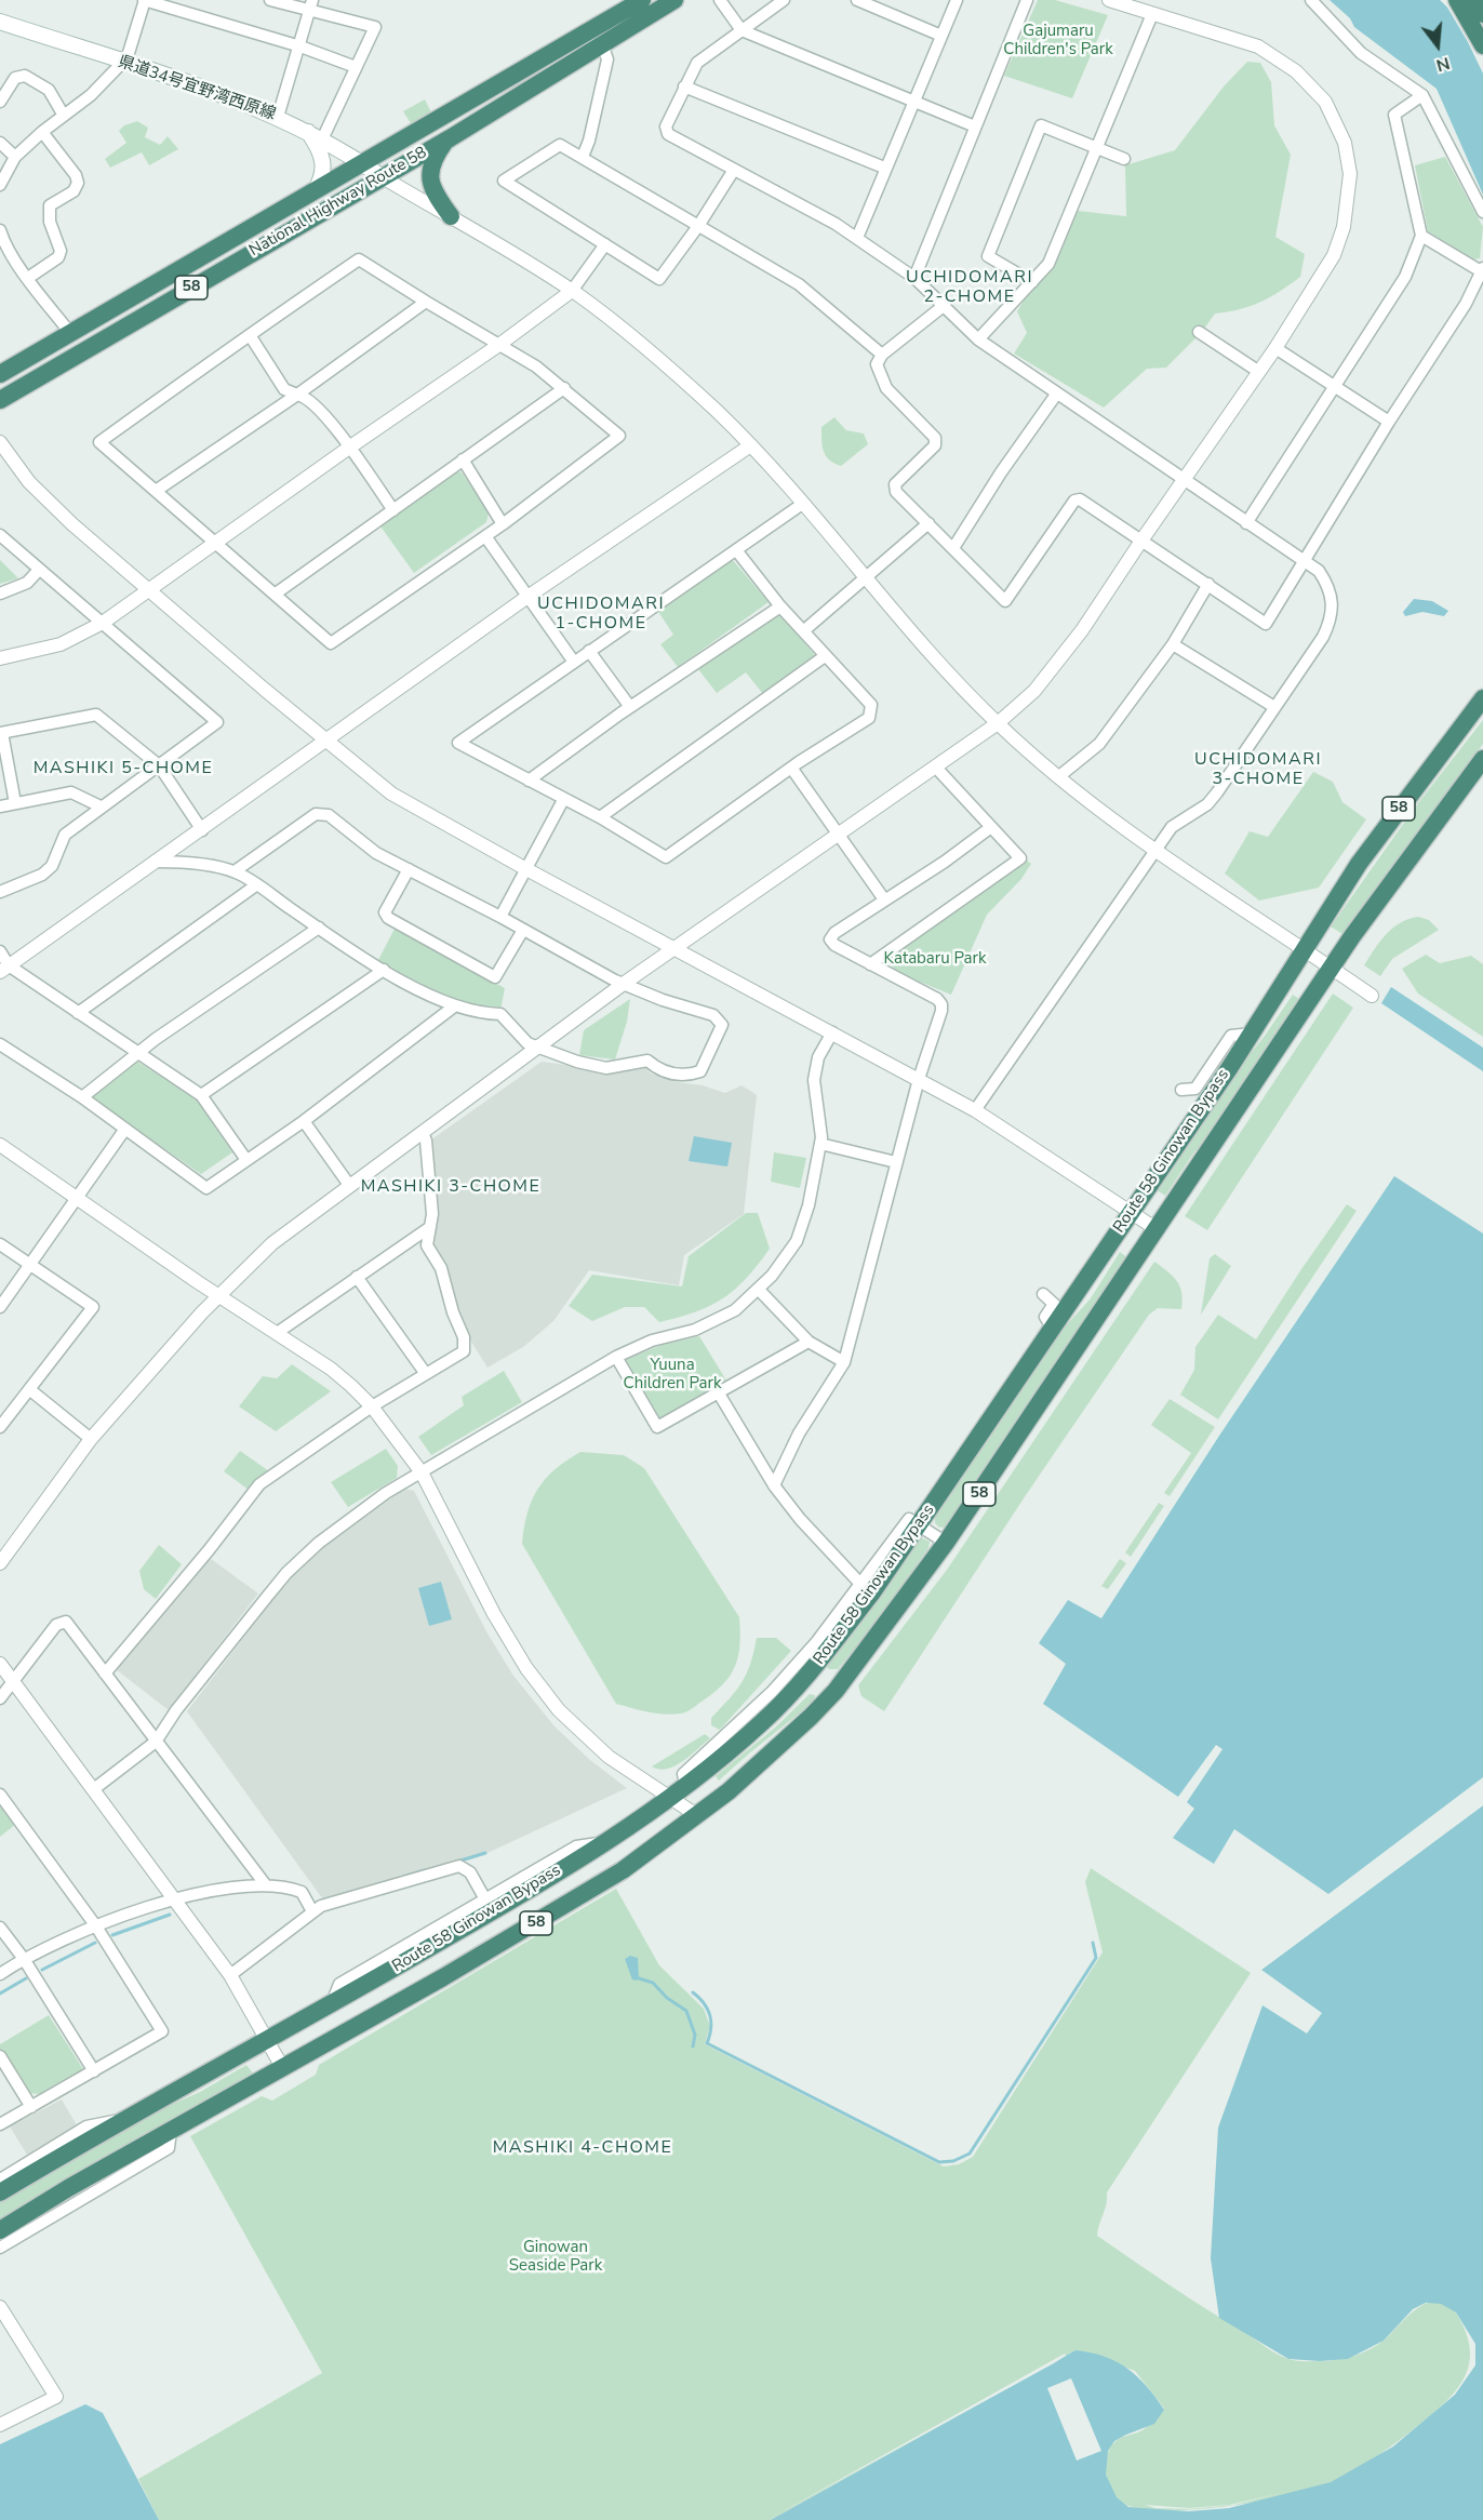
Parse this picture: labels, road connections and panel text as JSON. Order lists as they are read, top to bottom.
{
  "streets": {
    "highway": ["National Highway Route 58", "58", "Route 58 Ginowan Bypass"],
    "main road": ["県道34号宜野湾西原線"]
  },
  "crossings": [
    ["県道34号宜野湾西原線", "National Highway Route 58"]
  ],
  "districts": [
    "UCHIDOMARI 2-CHOME",
    "UCHIDOMARI 1-CHOME",
    "UCHIDOMARI 3-CHOME",
    "MASHIKI 5-CHOME",
    "MASHIKI 3-CHOME",
    "MASHIKI 4-CHOME"
  ],
  "parks": [
    "Gajumaru Children's Park",
    "Katabaru Park",
    "Yuuna Children Park",
    "Ginowan Seaside Park"
  ],
  "north": "bottom"
}
